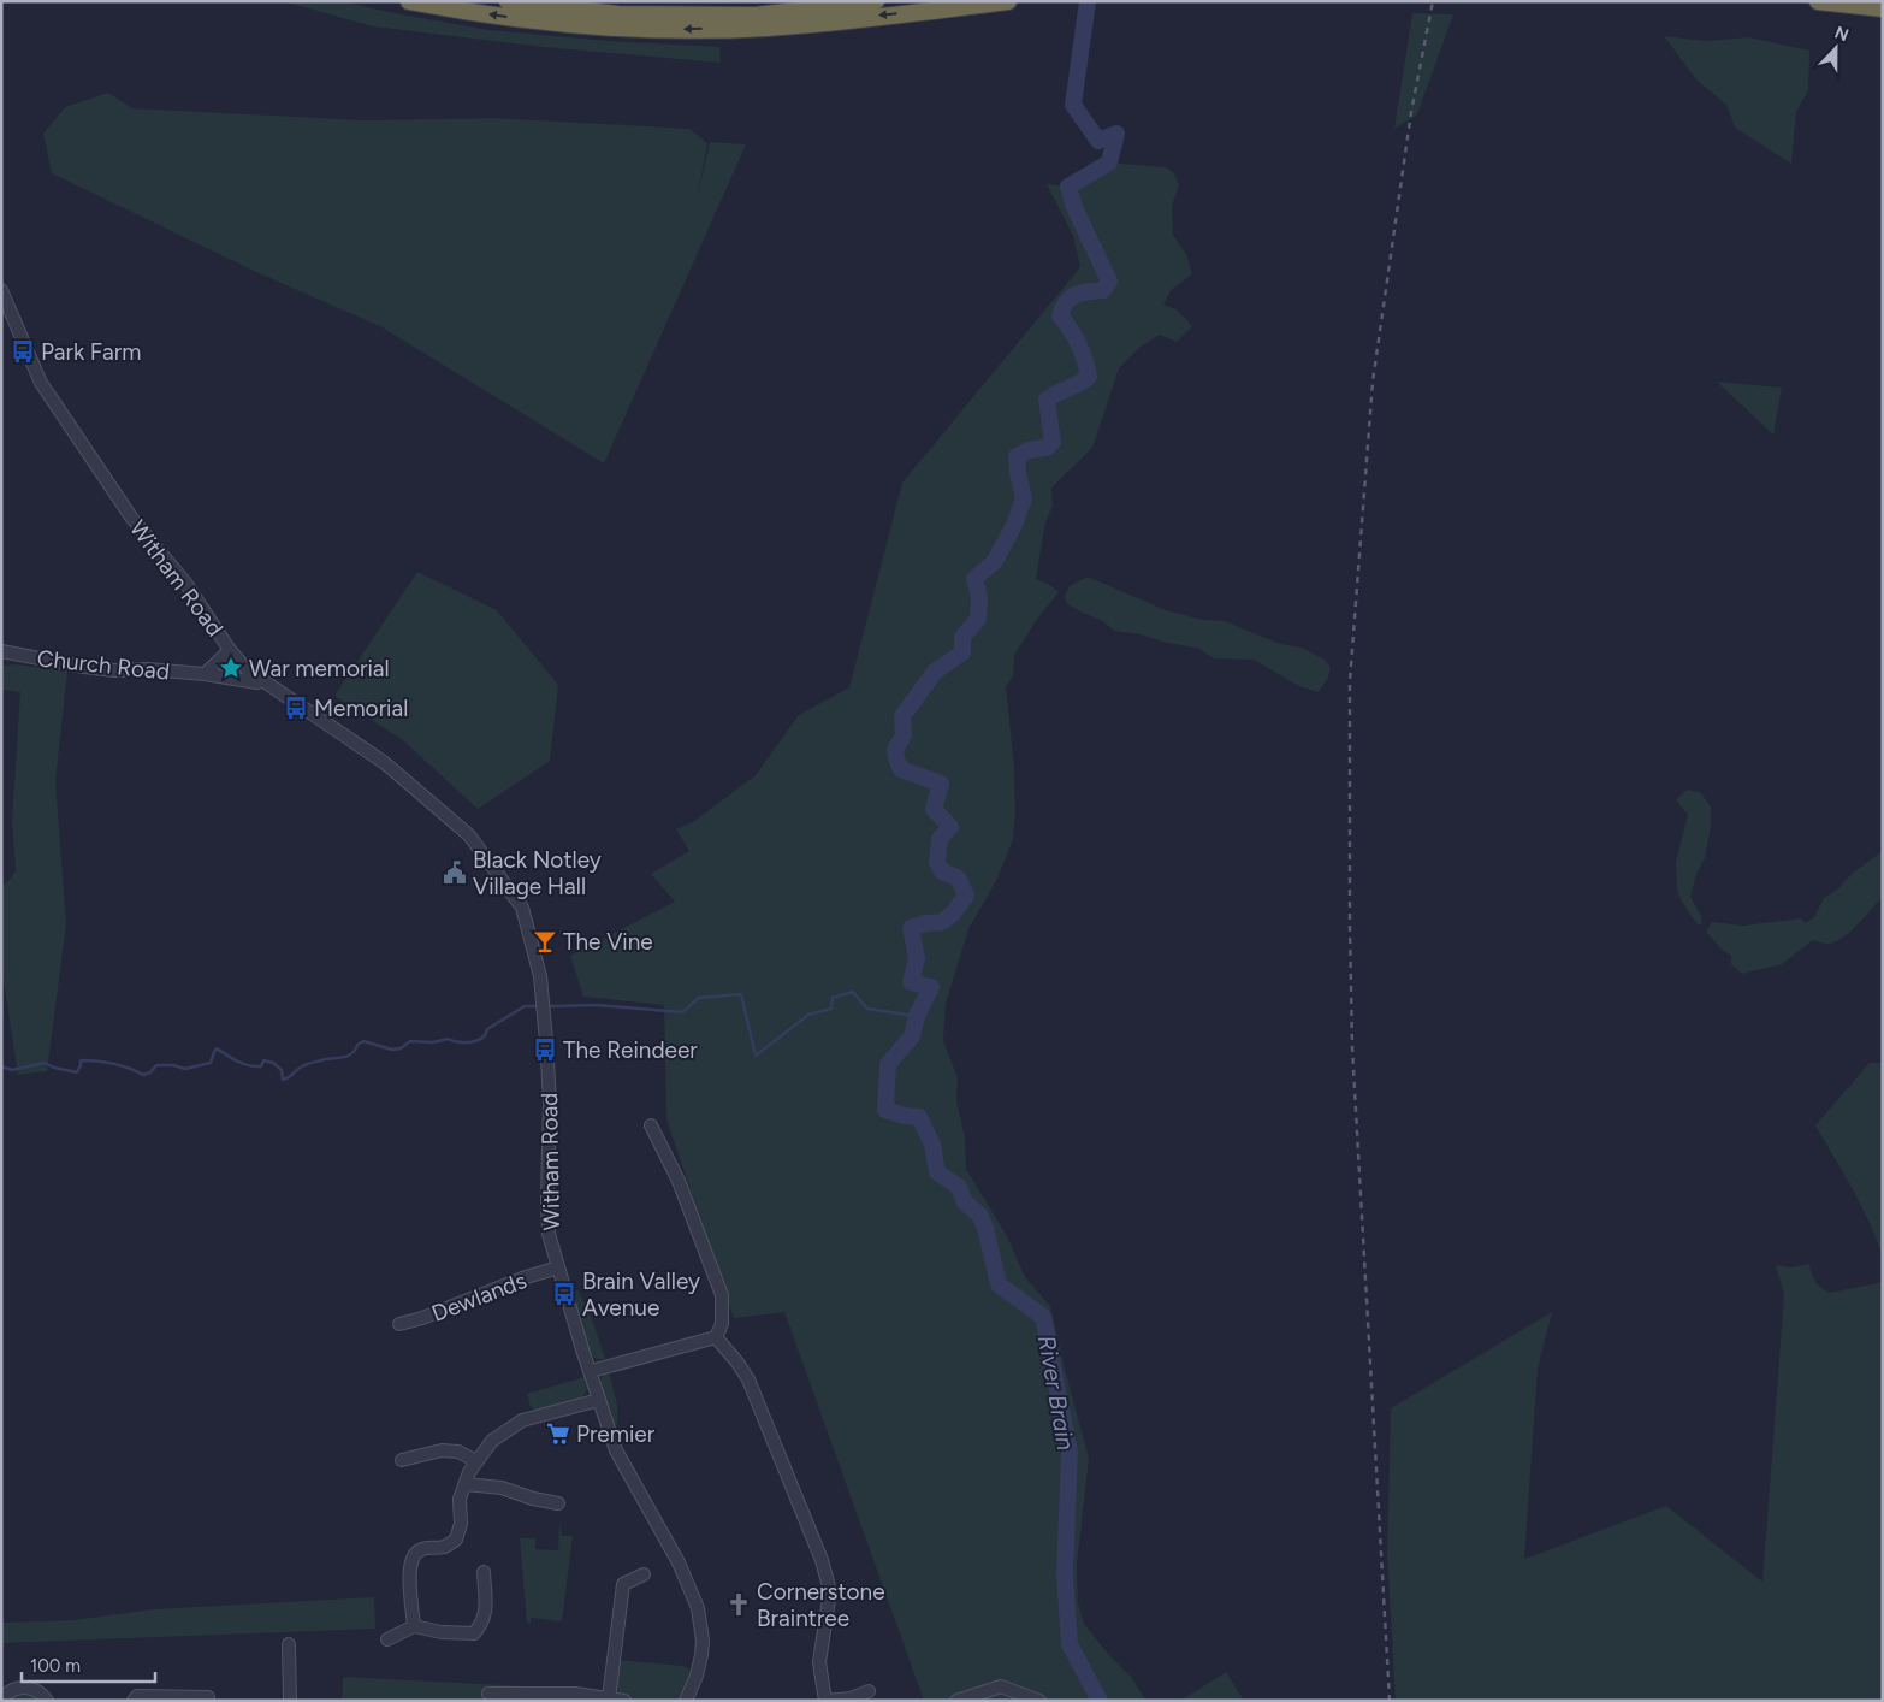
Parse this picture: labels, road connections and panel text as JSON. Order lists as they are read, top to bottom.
{
  "streets": {
    "street": ["Witham Road", "Church Road", "Dewlands"]
  },
  "crossings": [
    ["Witham Road", "Church Road"],
    ["Witham Road", "Dewlands"]
  ],
  "water": ["River Brain"],
  "places": {
    "bus stop": [
      "Park Farm",
      "Memorial",
      "The Reindeer",
      "Brain Valley Avenue"
    ],
    "place": ["War memorial"],
    "public building": ["Black Notley Village Hall"],
    "bar": ["The Vine"],
    "supermarket": ["Premier"],
    "church": ["Cornerstone Braintree"]
  },
  "scale_bar": "100 m",
  "north": "top"
}
